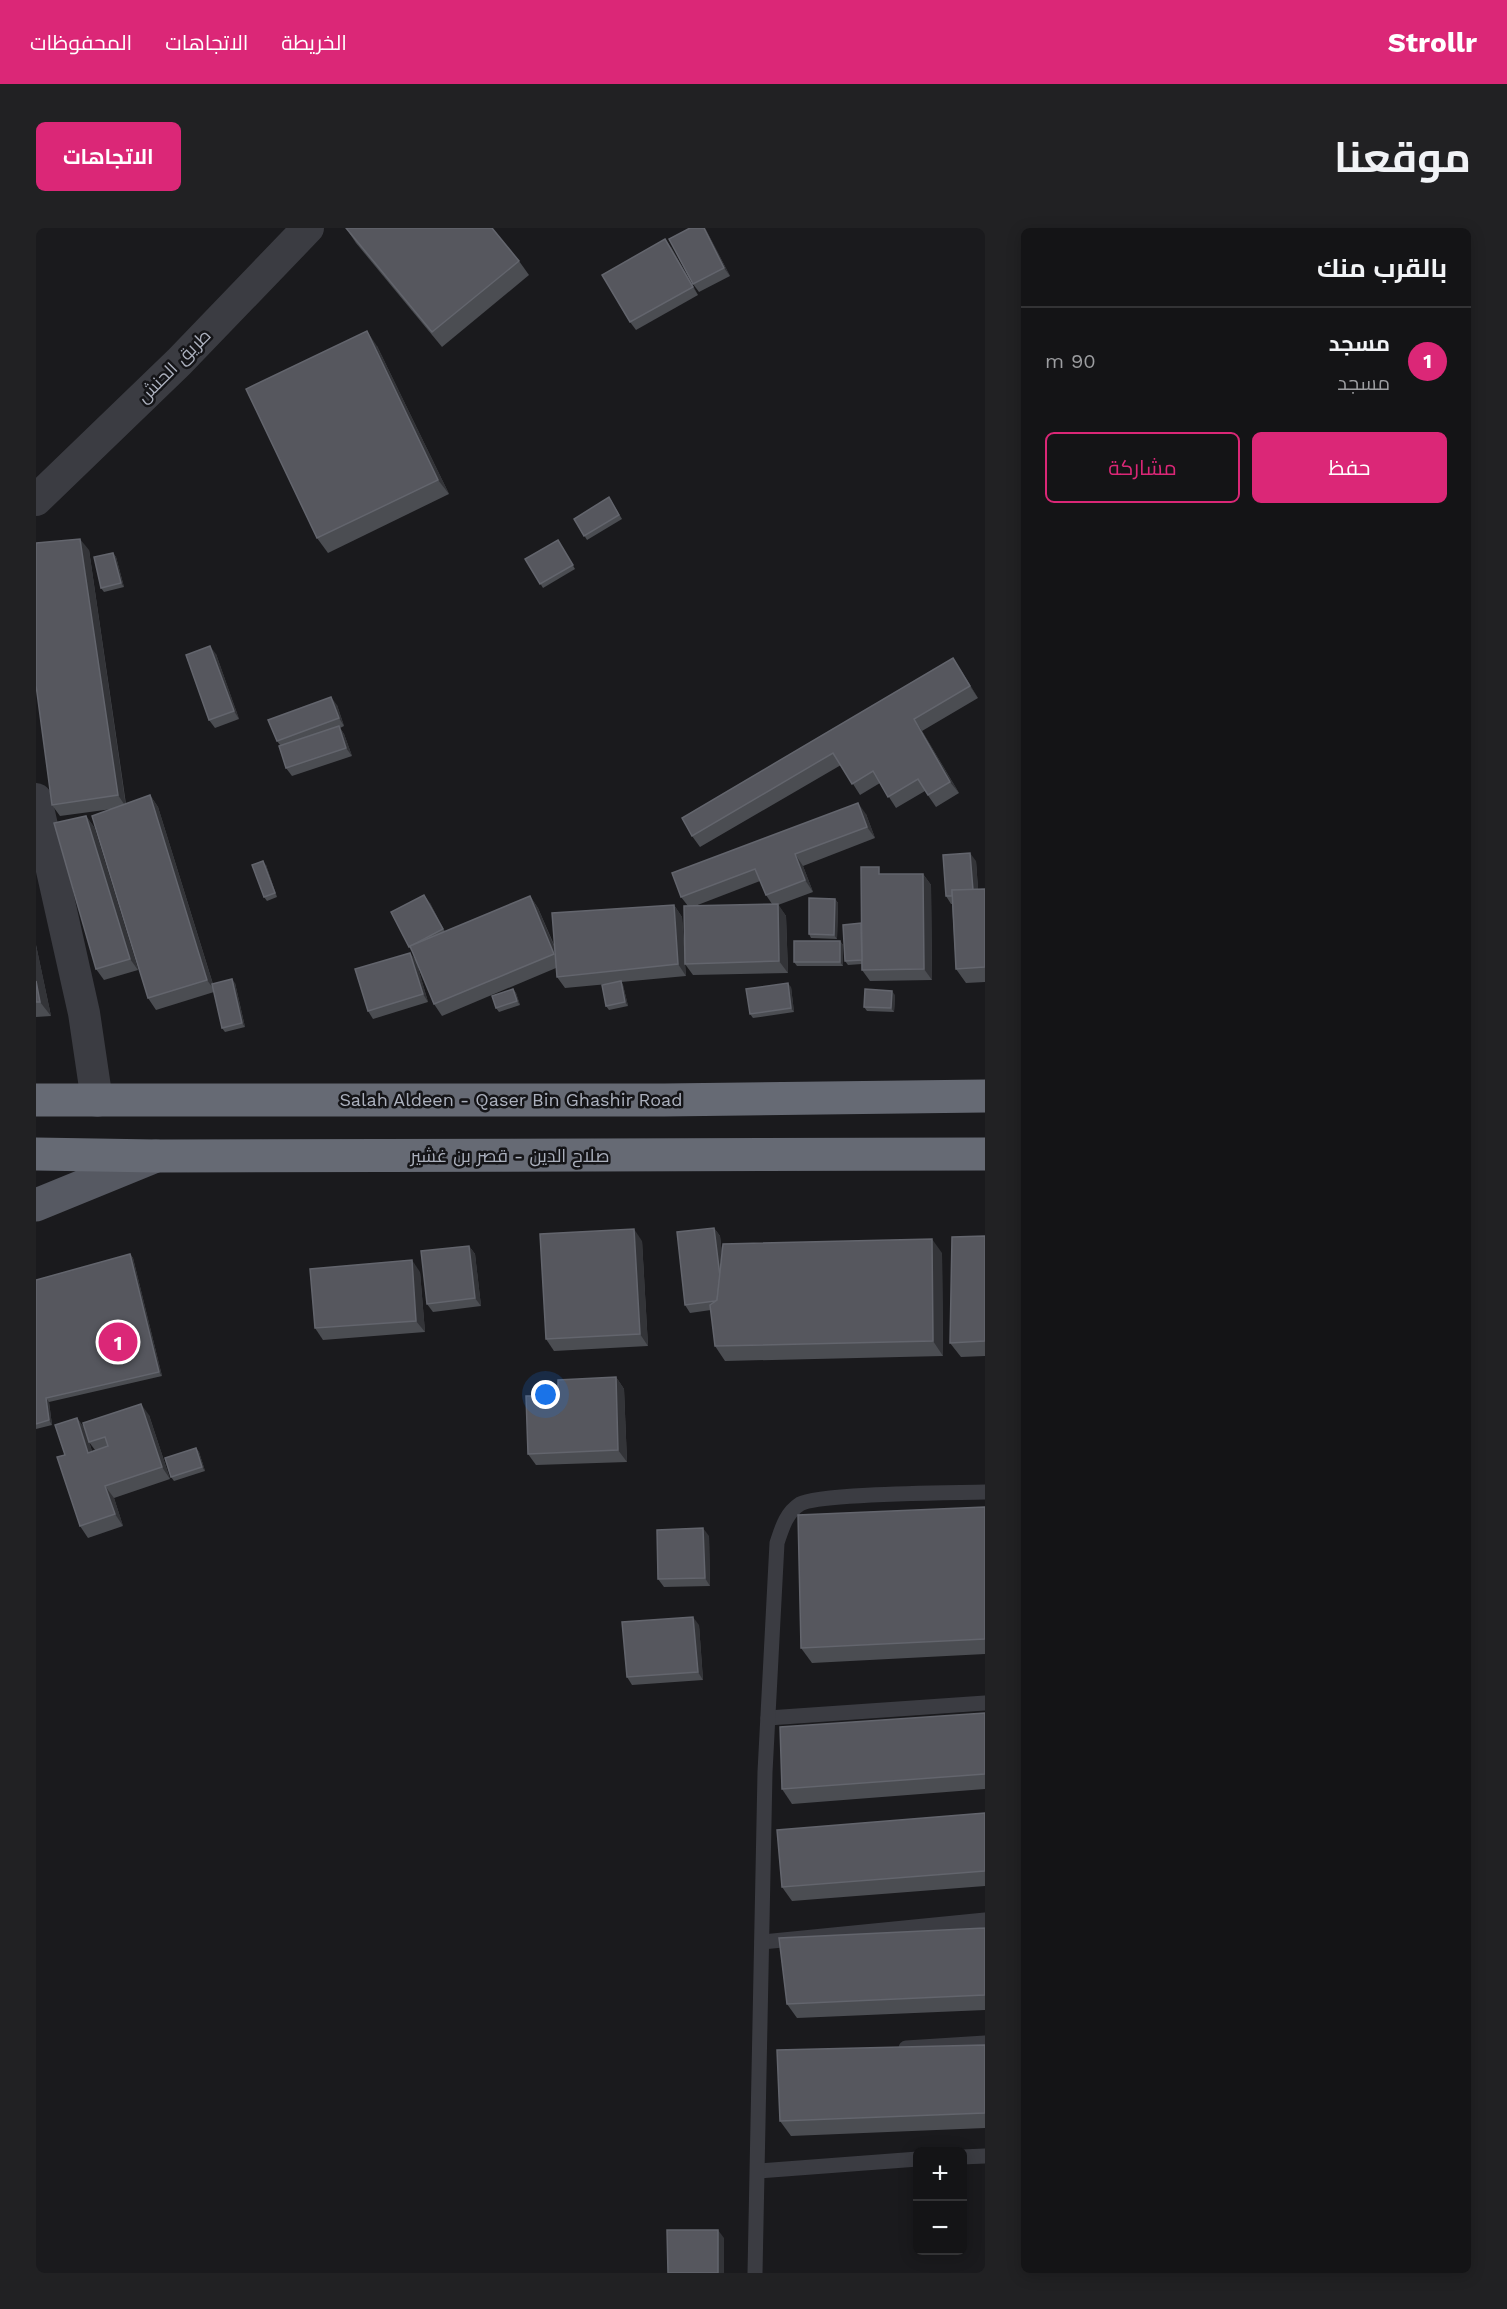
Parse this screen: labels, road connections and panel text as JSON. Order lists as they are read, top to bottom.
{
  "streets": {
    "highway": ["Salah Aldeen - Qaser Bin Ghashir Road", "صلاح الدين - قصر بن غشير"],
    "street": ["طريق الحنش"]
  },
  "page": {
    "header": "Strollr",
    "nav": ["الخريطة", "الاتجاهات", "المحفوظات"],
    "title": "موقعنا",
    "buttons": [
      "الاتجاهات",
      ["حفظ", "مشاركة"]
    ],
    "heading": "بالقرب منك",
    "list": [
      {
        "mark": "1",
        "name": "مسجد",
        "note": "مسجد",
        "value": "90 m"
      }
    ],
    "pins": "1",
    "map_buttons": ["+", "−"]
  }
}
